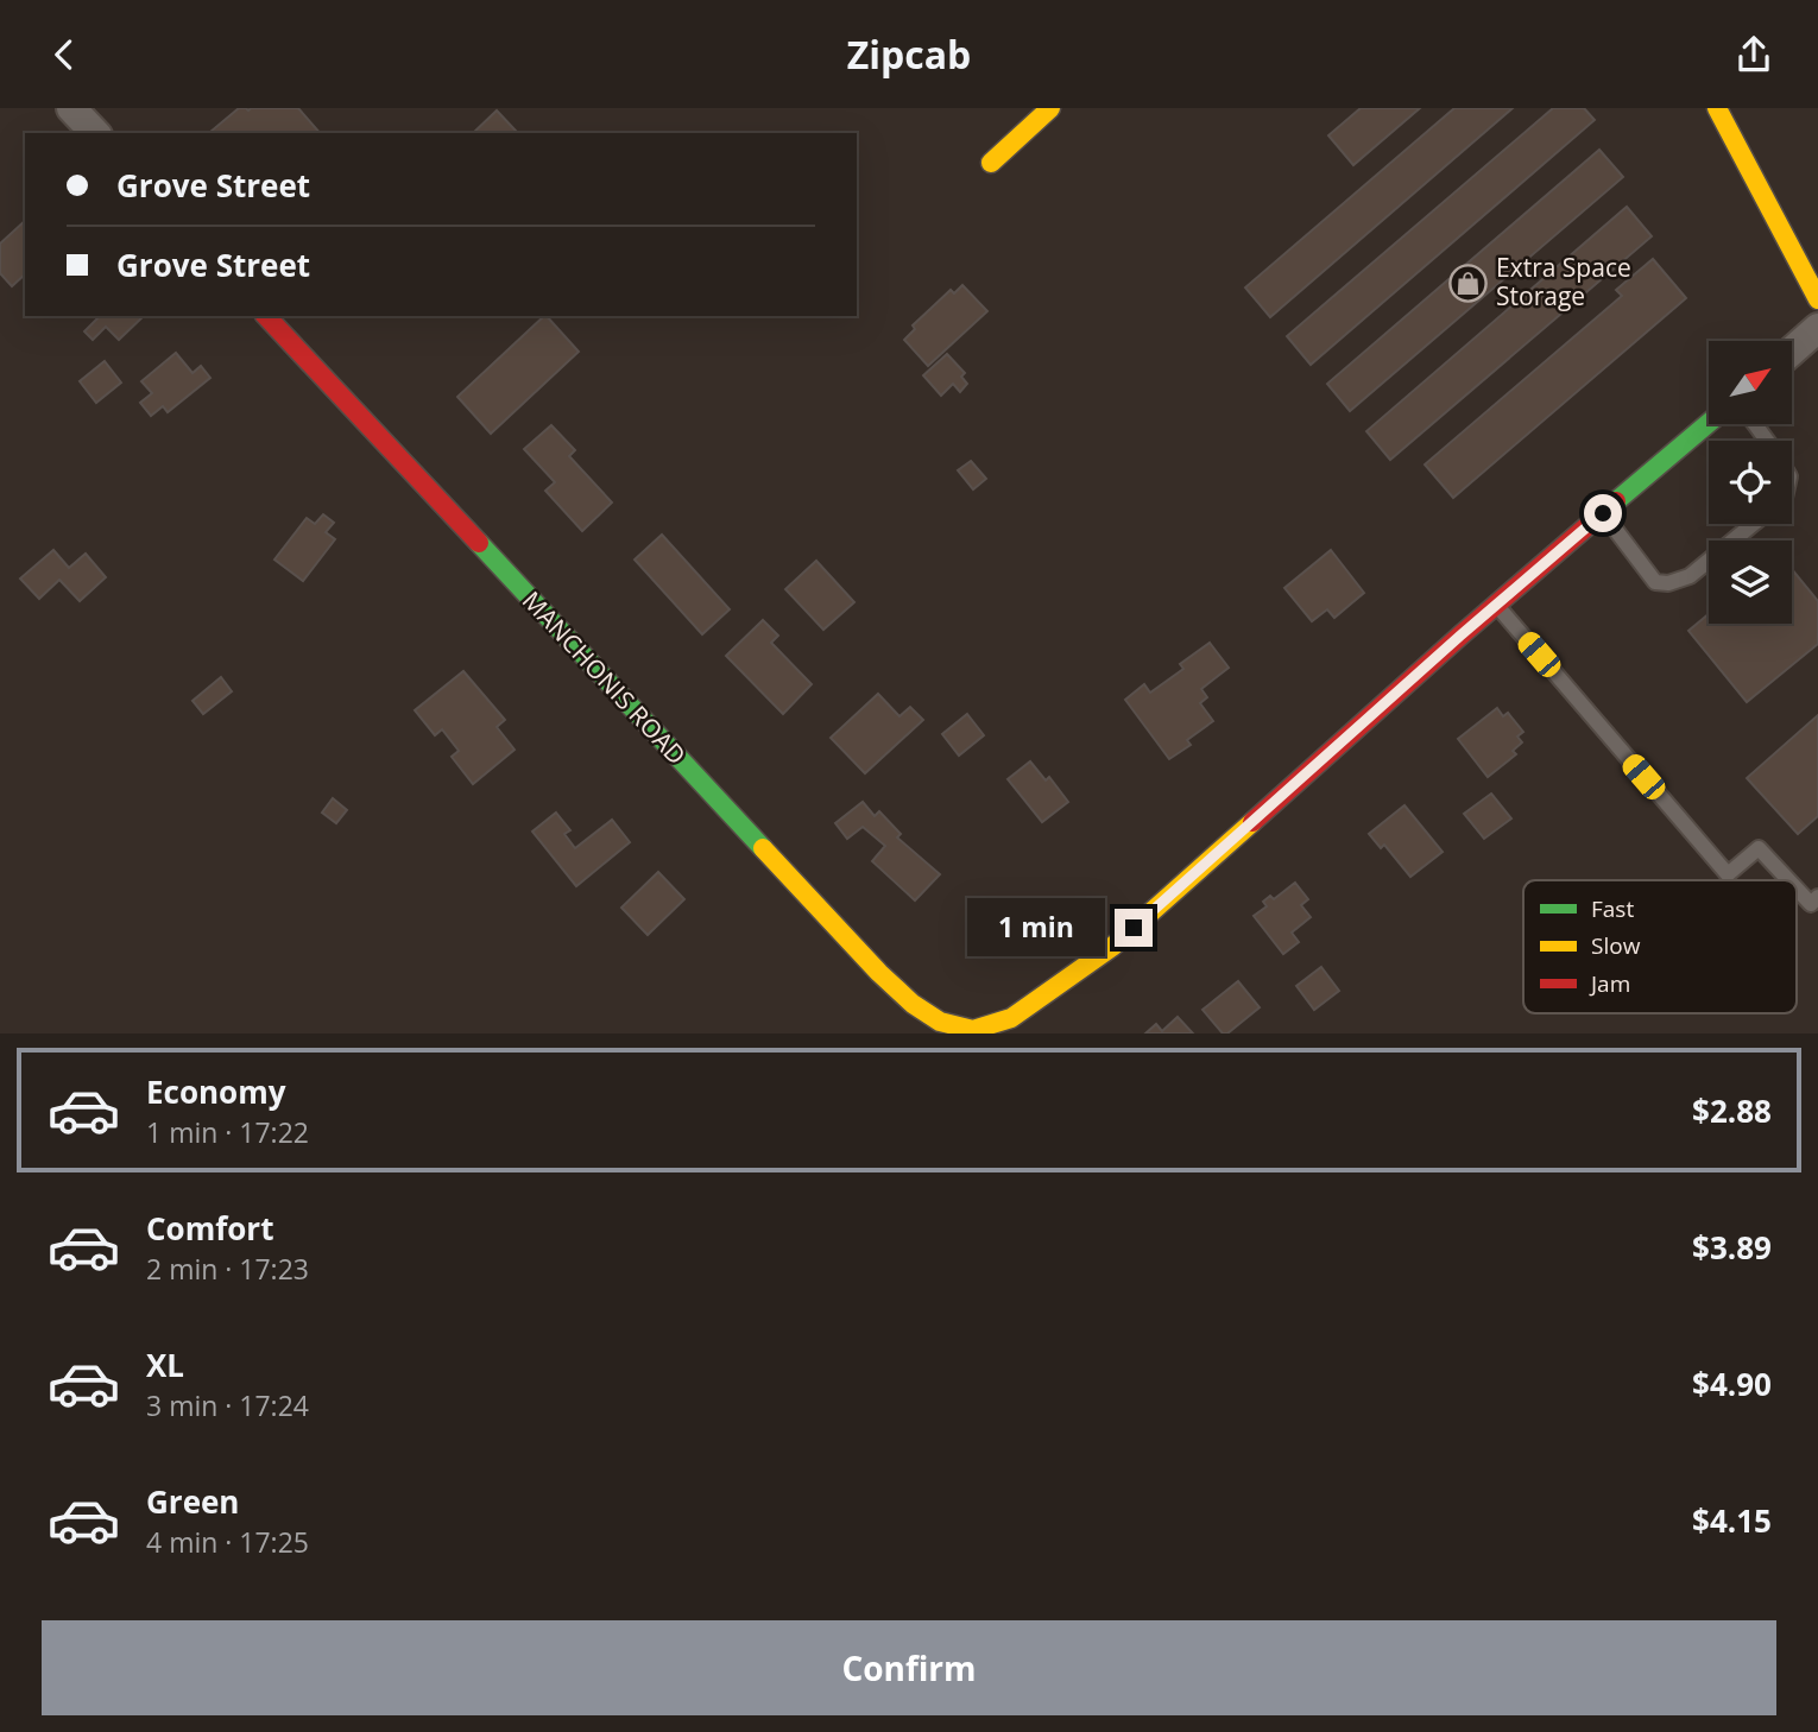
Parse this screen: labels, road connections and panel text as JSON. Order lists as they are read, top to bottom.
{
  "streets": {
    "street": ["MANCHONIS ROAD"]
  },
  "places": {
    "shop": ["Extra Space Storage"]
  },
  "legend": ["Fast", "Slow", "Jam"],
  "north": "top right",
  "page": {
    "header": "Zipcab",
    "banner": ["Grove Street", "Grove Street"],
    "bubble": "1 min",
    "list": [
      {
        "name": "Economy",
        "note": "1 min · 17:22",
        "value": "$2.88"
      },
      {
        "name": "Comfort",
        "note": "2 min · 17:23",
        "value": "$3.89"
      },
      {
        "name": "XL",
        "note": "3 min · 17:24",
        "value": "$4.90"
      },
      {
        "name": "Green",
        "note": "4 min · 17:25",
        "value": "$4.15"
      }
    ],
    "buttons": "Confirm"
  }
}
